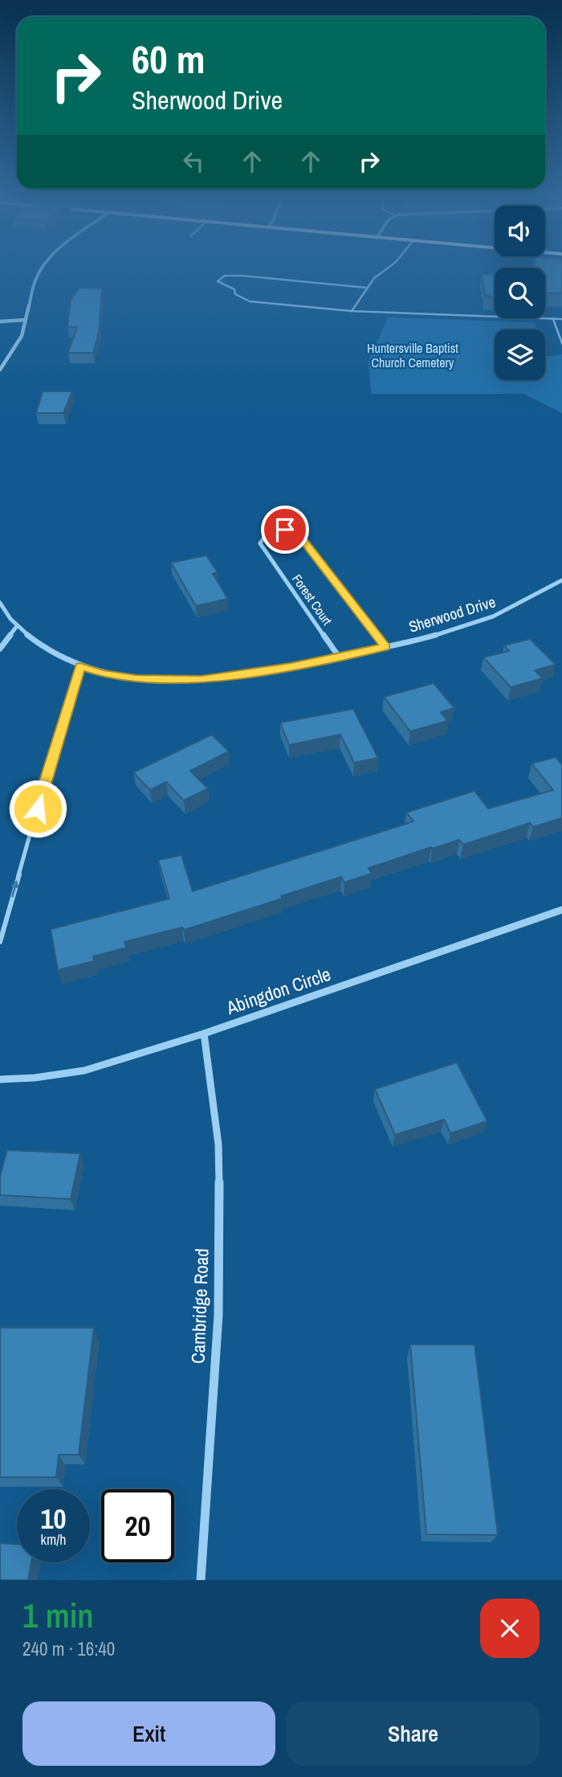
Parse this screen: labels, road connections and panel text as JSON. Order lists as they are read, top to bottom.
{
  "streets": {
    "street": [
      "Forest Court",
      "Sherwood Drive",
      "Abingdon Circle",
      "Cambridge Road"
    ]
  },
  "crossings": [
    ["Forest Court", "Sherwood Drive"],
    ["Abingdon Circle", "Cambridge Road"]
  ],
  "parks": ["Huntersville Baptist Church Cemetery"],
  "page": {
    "turn": ["60 m", "Sherwood Drive"],
    "speed": "10 km/h",
    "limit": "20",
    "heading": ["1 min", "240 m · 16:40"],
    "buttons": ["Exit", "Share"]
  }
}
